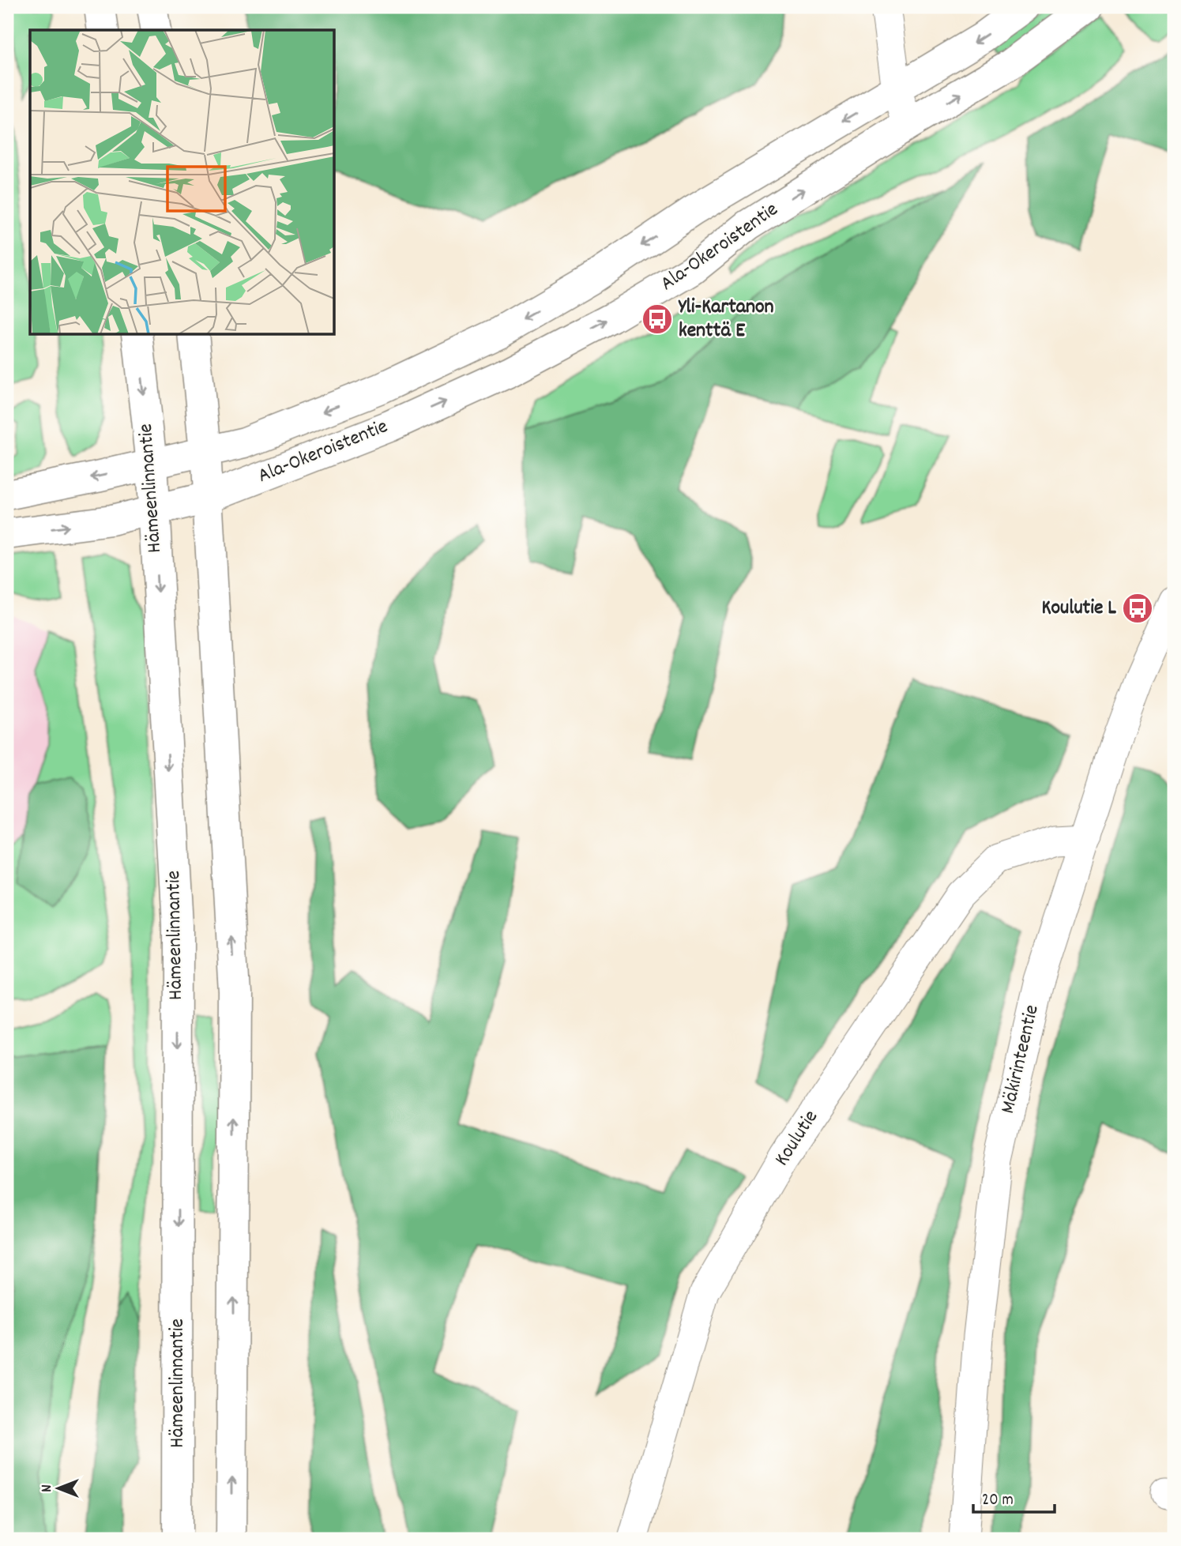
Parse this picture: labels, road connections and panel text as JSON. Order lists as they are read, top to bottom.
{
  "streets": {
    "main road": ["Ala-Okeroistentie", "Hämeenlinnantie"],
    "street": ["Mäkirinteentie", "Koulutie"]
  },
  "crossings": [
    ["Ala-Okeroistentie", "Hämeenlinnantie"],
    ["Mäkirinteentie", "Koulutie"]
  ],
  "places": {
    "bus stop": ["Yli-Kartanon kenttä E", "Koulutie L"]
  },
  "scale_bar": "20 m",
  "north": "left"
}
